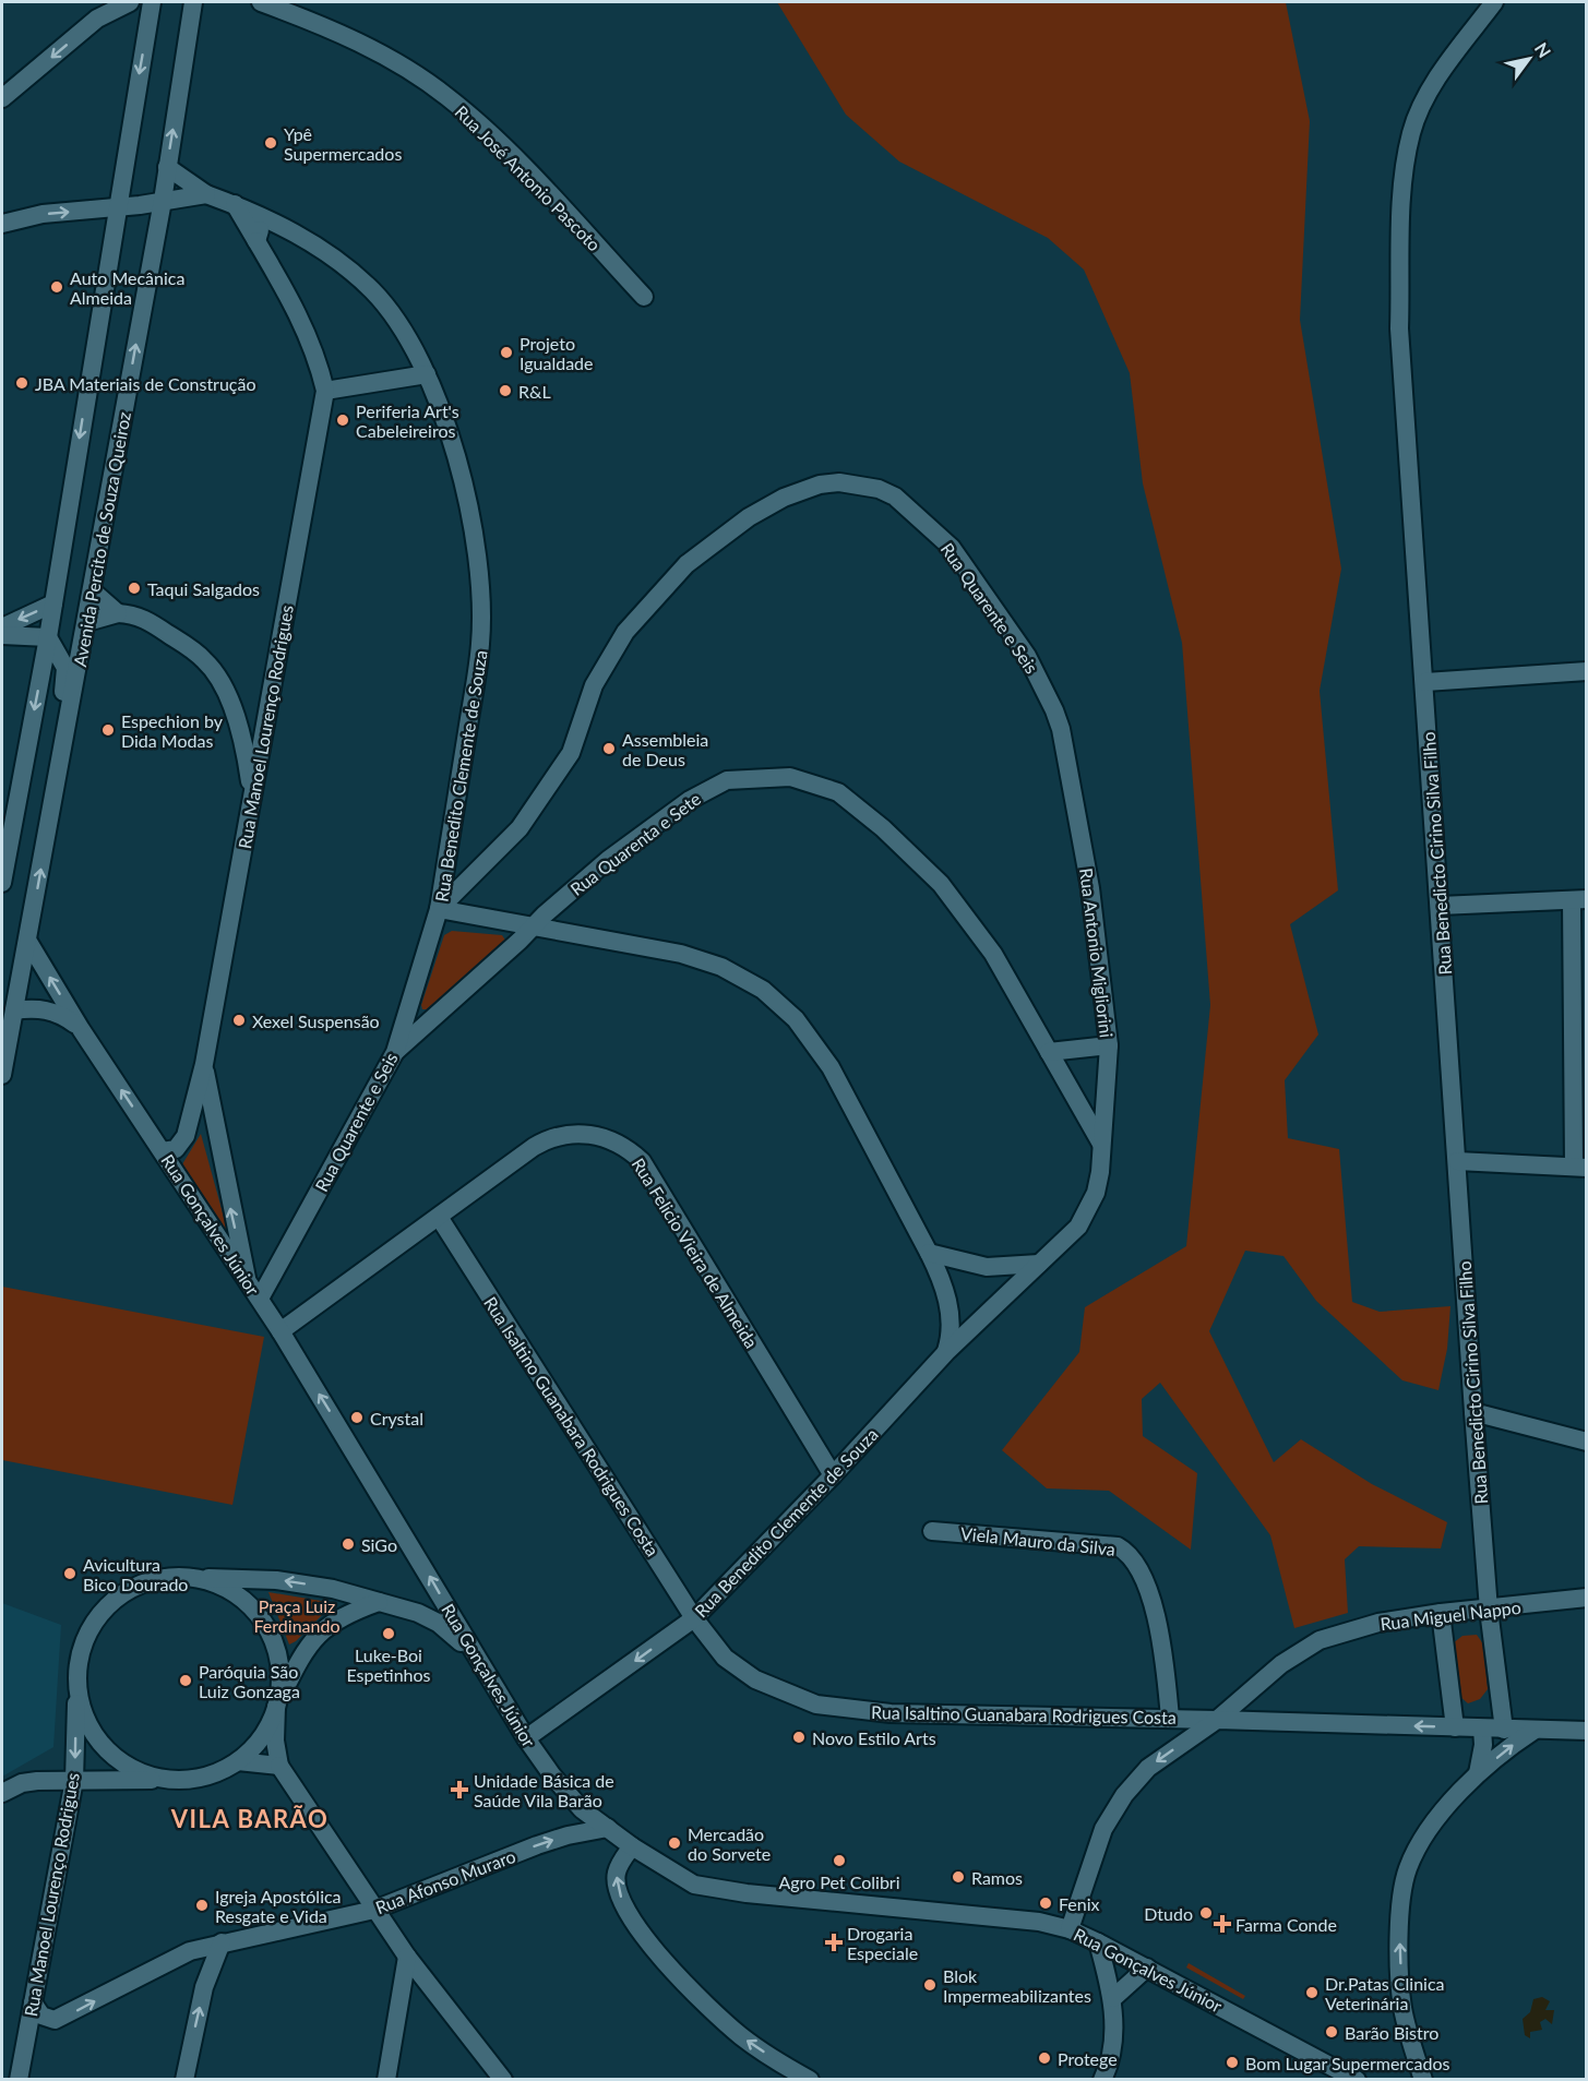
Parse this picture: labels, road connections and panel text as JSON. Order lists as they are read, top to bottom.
{
  "streets": {
    "street": [
      "Rua José Antonio Pascoto",
      "Avenida Percito de Souza Queiroz",
      "Rua Quarente e Seis",
      "Rua Manoel Lourenço Rodrigues",
      "Rua Benedito Clemente de Souza",
      "Rua Quarenta e Sete",
      "Rua Benedicto Cirino Silva Filho",
      "Rua Antonio Migliorini",
      "Rua Gonçalves Júnior",
      "Rua Felicio Vieira de Almeida",
      "Rua Isaltino Guanabara Rodrigues Costa",
      "Viela Mauro da Silva",
      "Rua Miguel Nappo",
      "Rua Afonso Muraro"
    ]
  },
  "crossings": [
    ["Avenida Percito de Souza Queiroz", "Rua Benedito Clemente de Souza"],
    ["Avenida Percito de Souza Queiroz", "Rua Gonçalves Júnior"],
    ["Rua Quarente e Seis", "Rua Benedito Clemente de Souza"],
    ["Rua Quarente e Seis", "Rua Quarenta e Sete"],
    ["Rua Quarente e Seis", "Rua Antonio Migliorini"],
    ["Rua Quarente e Seis", "Rua Gonçalves Júnior"],
    ["Rua Manoel Lourenço Rodrigues", "Rua Benedito Clemente de Souza"],
    ["Rua Manoel Lourenço Rodrigues", "Rua Gonçalves Júnior"],
    ["Rua Manoel Lourenço Rodrigues", "Rua Afonso Muraro"],
    ["Rua Benedito Clemente de Souza", "Rua Quarenta e Sete"],
    ["Rua Benedito Clemente de Souza", "Rua Antonio Migliorini"],
    ["Rua Benedito Clemente de Souza", "Rua Gonçalves Júnior"],
    ["Rua Benedito Clemente de Souza", "Rua Felicio Vieira de Almeida"],
    ["Rua Benedito Clemente de Souza", "Rua Isaltino Guanabara Rodrigues Costa"],
    ["Rua Quarenta e Sete", "Rua Antonio Migliorini"],
    ["Rua Benedicto Cirino Silva Filho", "Rua Isaltino Guanabara Rodrigues Costa"],
    ["Rua Benedicto Cirino Silva Filho", "Rua Miguel Nappo"],
    ["Rua Gonçalves Júnior", "Rua Felicio Vieira de Almeida"],
    ["Rua Gonçalves Júnior", "Rua Miguel Nappo"],
    ["Rua Gonçalves Júnior", "Rua Afonso Muraro"],
    ["Rua Felicio Vieira de Almeida", "Rua Isaltino Guanabara Rodrigues Costa"],
    ["Rua Isaltino Guanabara Rodrigues Costa", "Viela Mauro da Silva"],
    ["Rua Isaltino Guanabara Rodrigues Costa", "Rua Miguel Nappo"]
  ],
  "one_way": ["Rua Miguel Nappo", "Rua Afonso Muraro"],
  "districts": ["VILA BARÃO"],
  "parks": ["Praça Luiz Ferdinando"],
  "places": {
    "other": [
      "Ypê Supermercados",
      "Auto Mecânica Almeida",
      "Projeto Igualdade",
      "JBA Materiais de Construção",
      "R&L",
      "Periferia Art's Cabeleireiros",
      "Taqui Salgados",
      "Espechion by Dida Modas",
      "Assembleia de Deus",
      "Xexel Suspensão",
      "Crystal",
      "SiGo",
      "Avicultura Bico Dourado",
      "Luke-Boi Espetinhos",
      "Paróquia São Luiz Gonzaga",
      "Novo Estilo Arts",
      "Mercadão do Sorvete",
      "Agro Pet Colibri",
      "Ramos",
      "Fenix",
      "Igreja Apostólica Resgate e Vida",
      "Dtudo",
      "Blok Impermeabilizantes",
      "Dr.Patas Clinica Veterinária",
      "Barão Bistro",
      "Protege",
      "Bom Lugar Supermercados"
    ],
    "health": ["Unidade Básica de Saúde Vila Barão", "Farma Conde", "Drogaria Especiale"]
  },
  "north": "top right"
}
